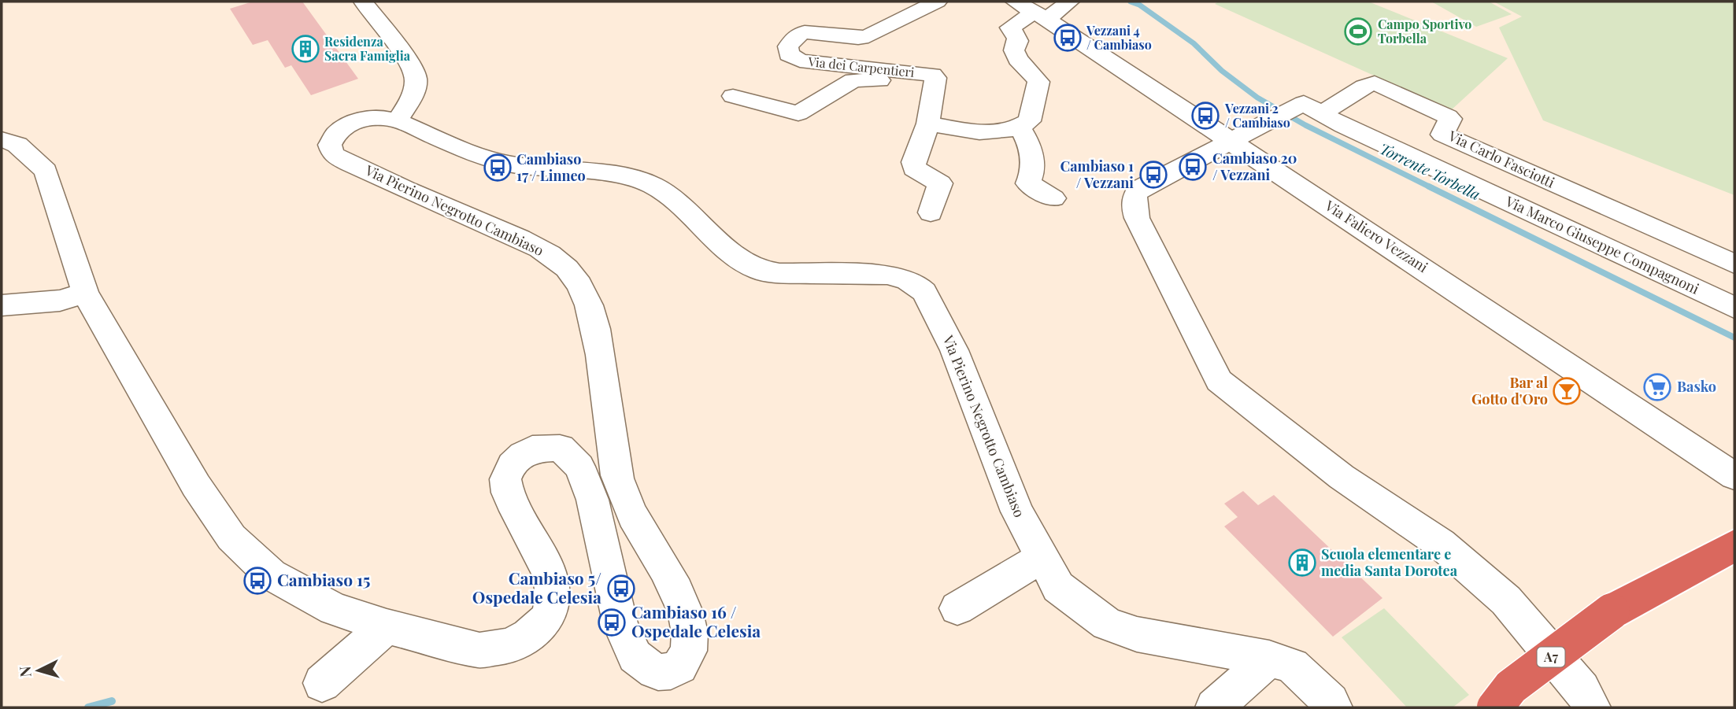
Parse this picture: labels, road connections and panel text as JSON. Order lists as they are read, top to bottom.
{
  "streets": {
    "highway": ["A7"],
    "street": [
      "Via dei Carpentieri",
      "Via Carlo Fasciotti",
      "Via Pierino Negrotto Cambiaso",
      "Via Faliero Vezzani",
      "Via Marco Giuseppe Compagnoni"
    ]
  },
  "crossings": [
    ["Via Carlo Fasciotti", "Via Marco Giuseppe Compagnoni"]
  ],
  "water": ["Torrente Torbella"],
  "places": {
    "sports": ["Campo Sportivo Torbella"],
    "bus stop": [
      "Vezzani 4 / Cambiaso",
      "Vezzani 2 / Cambiaso",
      "Cambiaso 20 / Vezzani",
      "Cambiaso 17 / Linneo",
      "Cambiaso 1 / Vezzani",
      "Cambiaso 15",
      "Cambiaso 5/ Ospedale Celesia",
      "Cambiaso 16 / Ospedale Celesia"
    ],
    "building": ["Residenza Sacra Famiglia", "Scuola elementare e media Santa Dorotea"],
    "supermarket": ["Basko"],
    "bar": ["Bar al Gotto d'Oro"]
  },
  "north": "left"
}
